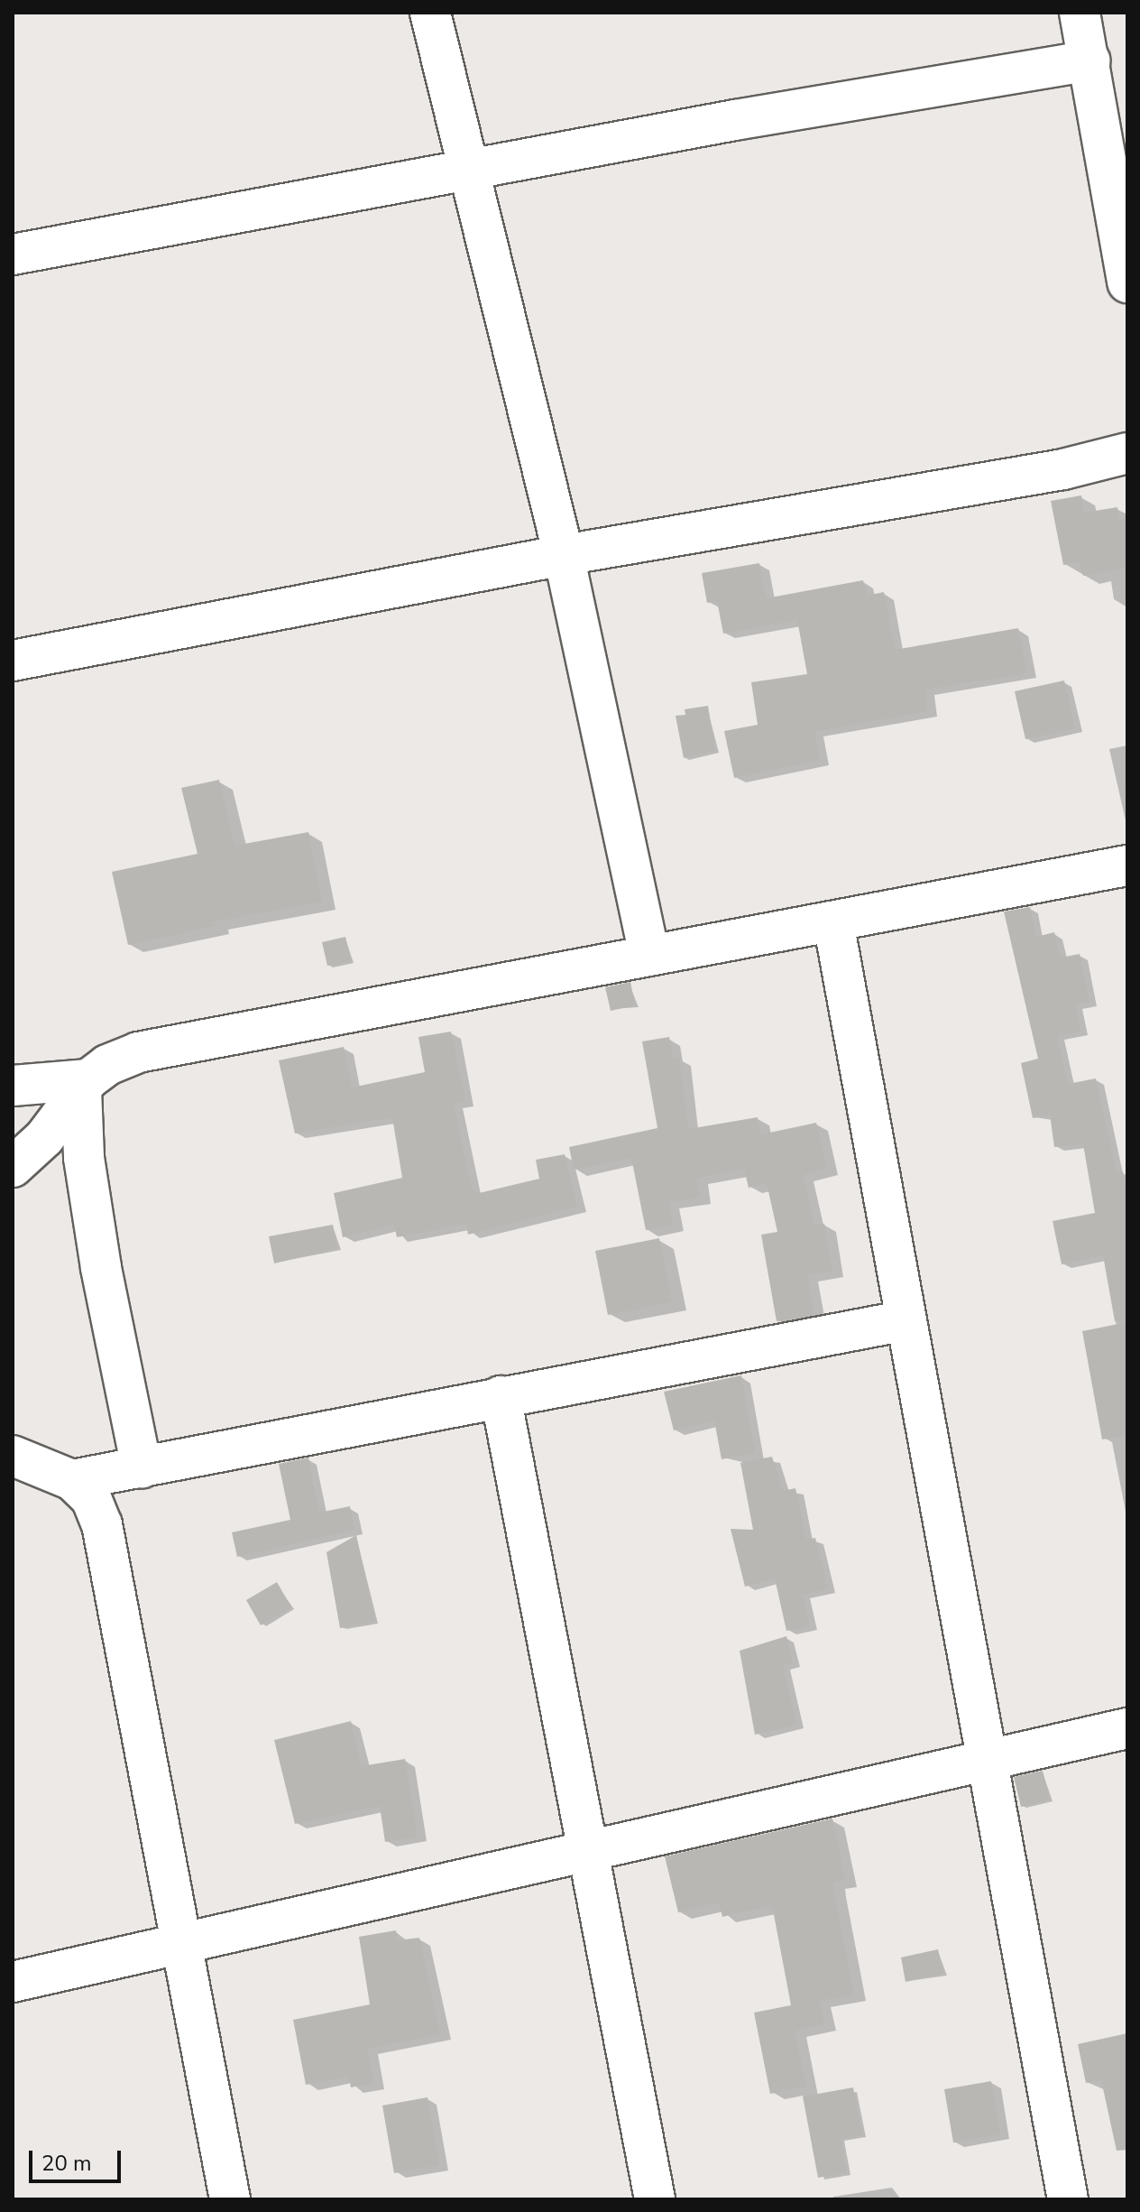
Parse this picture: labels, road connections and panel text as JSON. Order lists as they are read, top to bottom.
{
  "scale_bar": "20 m"
}
